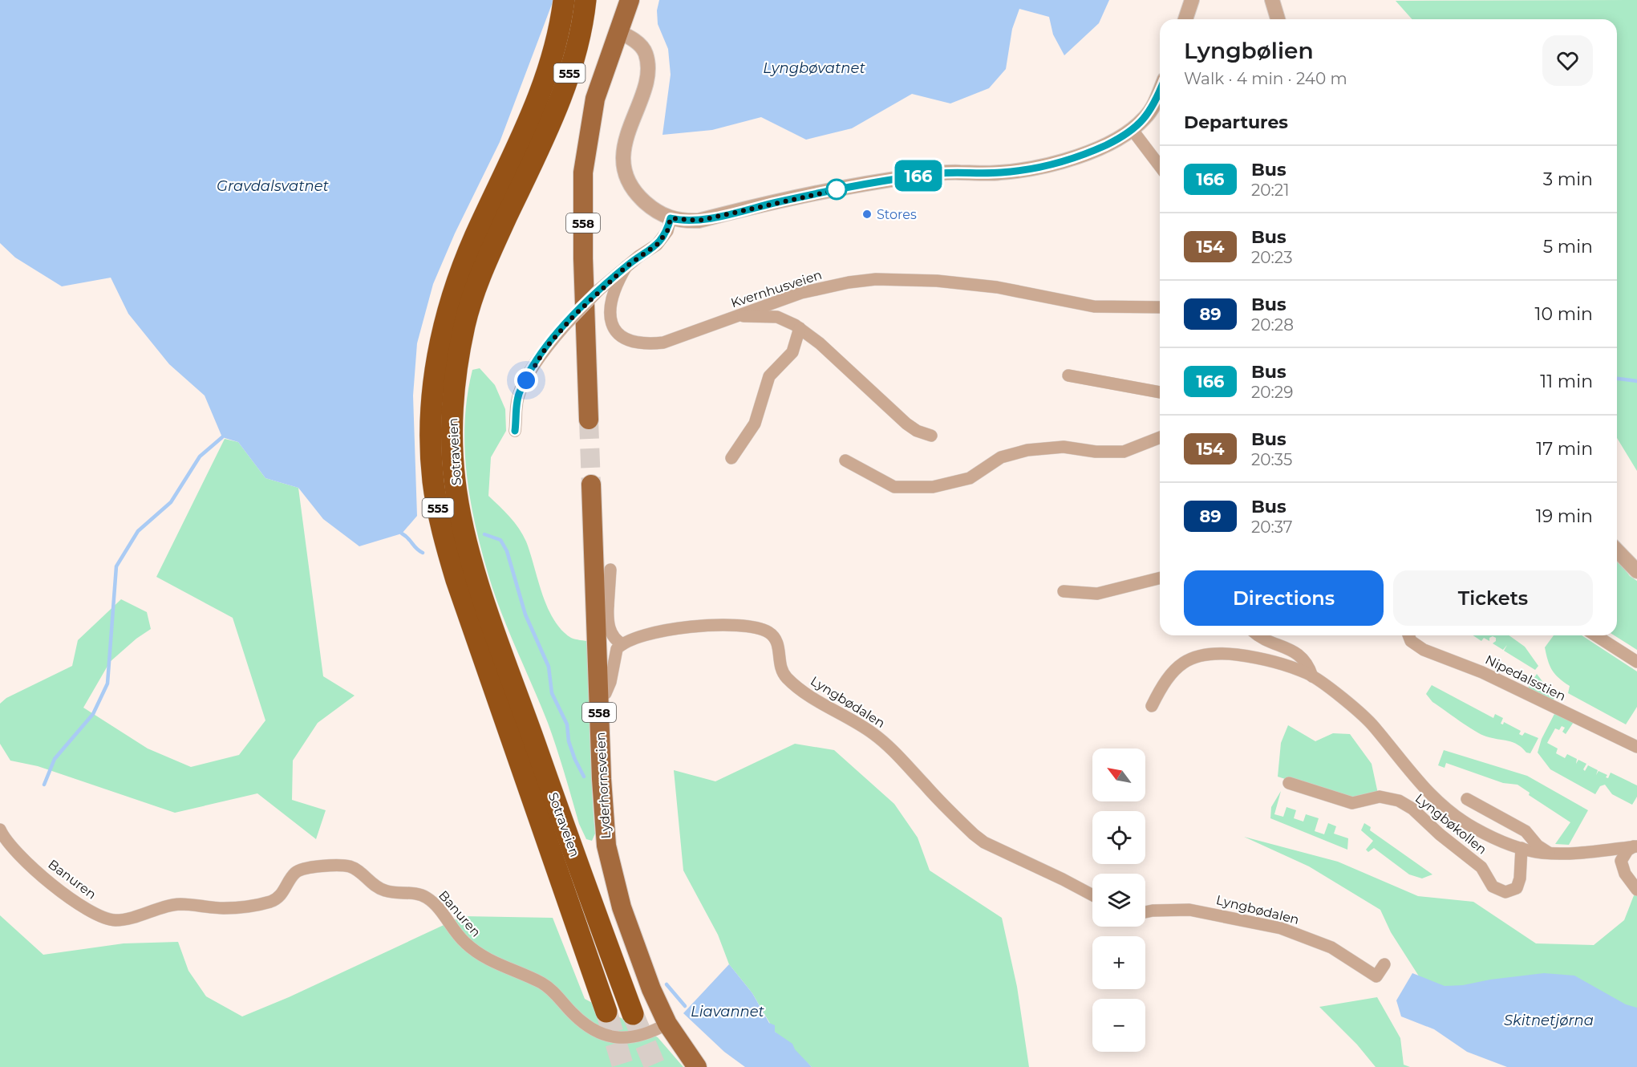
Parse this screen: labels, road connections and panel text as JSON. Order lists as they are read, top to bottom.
{
  "streets": {
    "highway": ["555", "Sotraveien"],
    "main road": ["558", "Lyderhornsveien"],
    "street": [
      "Kvernhusveien",
      "Nipedalsstien",
      "Lyngbødalen",
      "Lyngbøkollen",
      "Banuren"
    ]
  },
  "crossings": [
    ["Lyderhornsveien", "Banuren"]
  ],
  "water": [
    "Lyngbøvatnet",
    "Gravdalsvatnet",
    "Liavannet",
    "Skitnetjørna"
  ],
  "places": ["Stores"],
  "lines": ["bus line 166"],
  "north": "top left",
  "page": {
    "on_map": "166",
    "heading": [
      ["Lyngbølien", "Walk · 4 min · 240 m"],
      "Departures"
    ],
    "list": [
      {
        "mark": "166",
        "name": "Bus",
        "note": "20:21",
        "value": "3 min"
      },
      {
        "mark": "154",
        "name": "Bus",
        "note": "20:23",
        "value": "5 min"
      },
      {
        "mark": "89",
        "name": "Bus",
        "note": "20:28",
        "value": "10 min"
      },
      {
        "mark": "166",
        "name": "Bus",
        "note": "20:29",
        "value": "11 min"
      },
      {
        "mark": "154",
        "name": "Bus",
        "note": "20:35",
        "value": "17 min"
      },
      {
        "mark": "89",
        "name": "Bus",
        "note": "20:37",
        "value": "19 min"
      }
    ],
    "buttons": ["Directions", "Tickets"],
    "map_buttons": ["+", "−"]
  }
}
